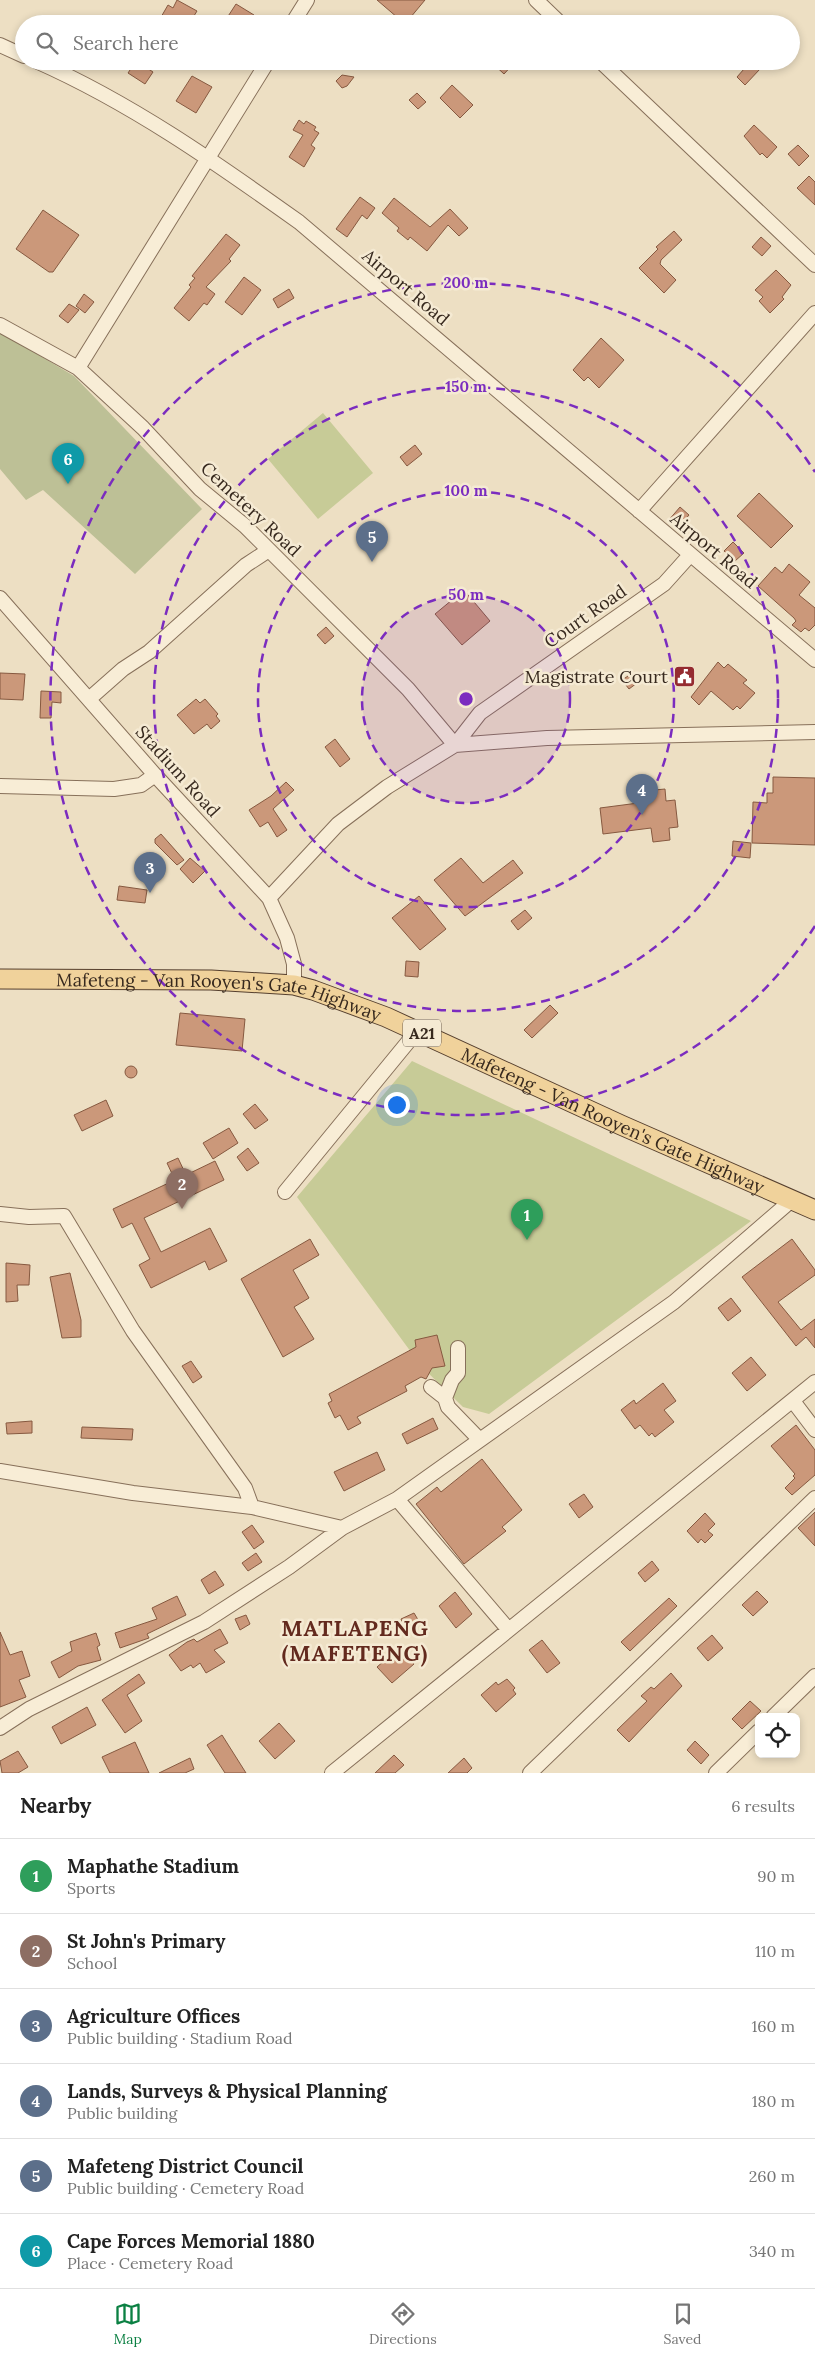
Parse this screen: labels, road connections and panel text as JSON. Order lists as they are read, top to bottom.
{
  "streets": {
    "main road": ["Mafeteng - Van Rooyen's Gate Highway", "A21"],
    "street": [
      "Airport Road",
      "Cemetery Road",
      "Court Road",
      "Stadium Road"
    ]
  },
  "crossings": [
    ["Airport Road", "Court Road"],
    ["Cemetery Road", "Court Road"],
    ["Stadium Road", "Mafeteng - Van Rooyen's Gate Highway"]
  ],
  "districts": ["MATLAPENG (MAFETENG)"],
  "places": {
    "public building": ["Magistrate Court"]
  },
  "page": {
    "search": "Search here",
    "pins": [
      "6",
      "5",
      "4",
      "3",
      "2",
      "1"
    ],
    "heading": ["Nearby", "6 results"],
    "list": [
      {
        "mark": "1",
        "name": "Maphathe Stadium",
        "note": "Sports",
        "value": "90 m"
      },
      {
        "mark": "2",
        "name": "St John's Primary",
        "note": "School",
        "value": "110 m"
      },
      {
        "mark": "3",
        "name": "Agriculture Offices",
        "note": "Public building · Stadium Road",
        "value": "160 m"
      },
      {
        "mark": "4",
        "name": "Lands, Surveys & Physical Planning",
        "note": "Public building",
        "value": "180 m"
      },
      {
        "mark": "5",
        "name": "Mafeteng District Council",
        "note": "Public building · Cemetery Road",
        "value": "260 m"
      },
      {
        "mark": "6",
        "name": "Cape Forces Memorial 1880",
        "note": "Place · Cemetery Road",
        "value": "340 m"
      }
    ],
    "nav": ["Map", "Directions", "Saved"]
  },
  "rings": [
    "200 m",
    "150 m",
    "100 m",
    "50 m"
  ]
}
